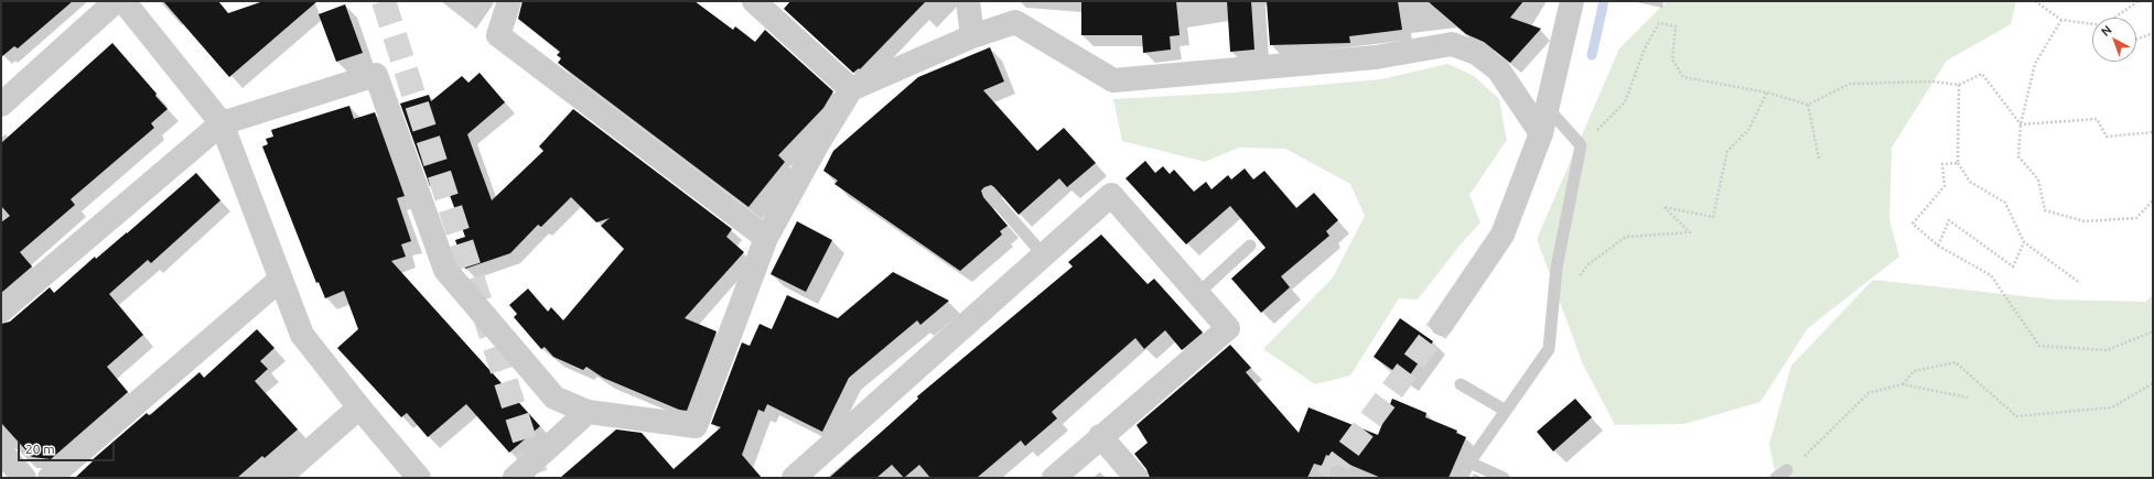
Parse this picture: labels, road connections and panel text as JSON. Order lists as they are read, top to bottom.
{
  "scale_bar": "20 m",
  "north": "top left"
}
